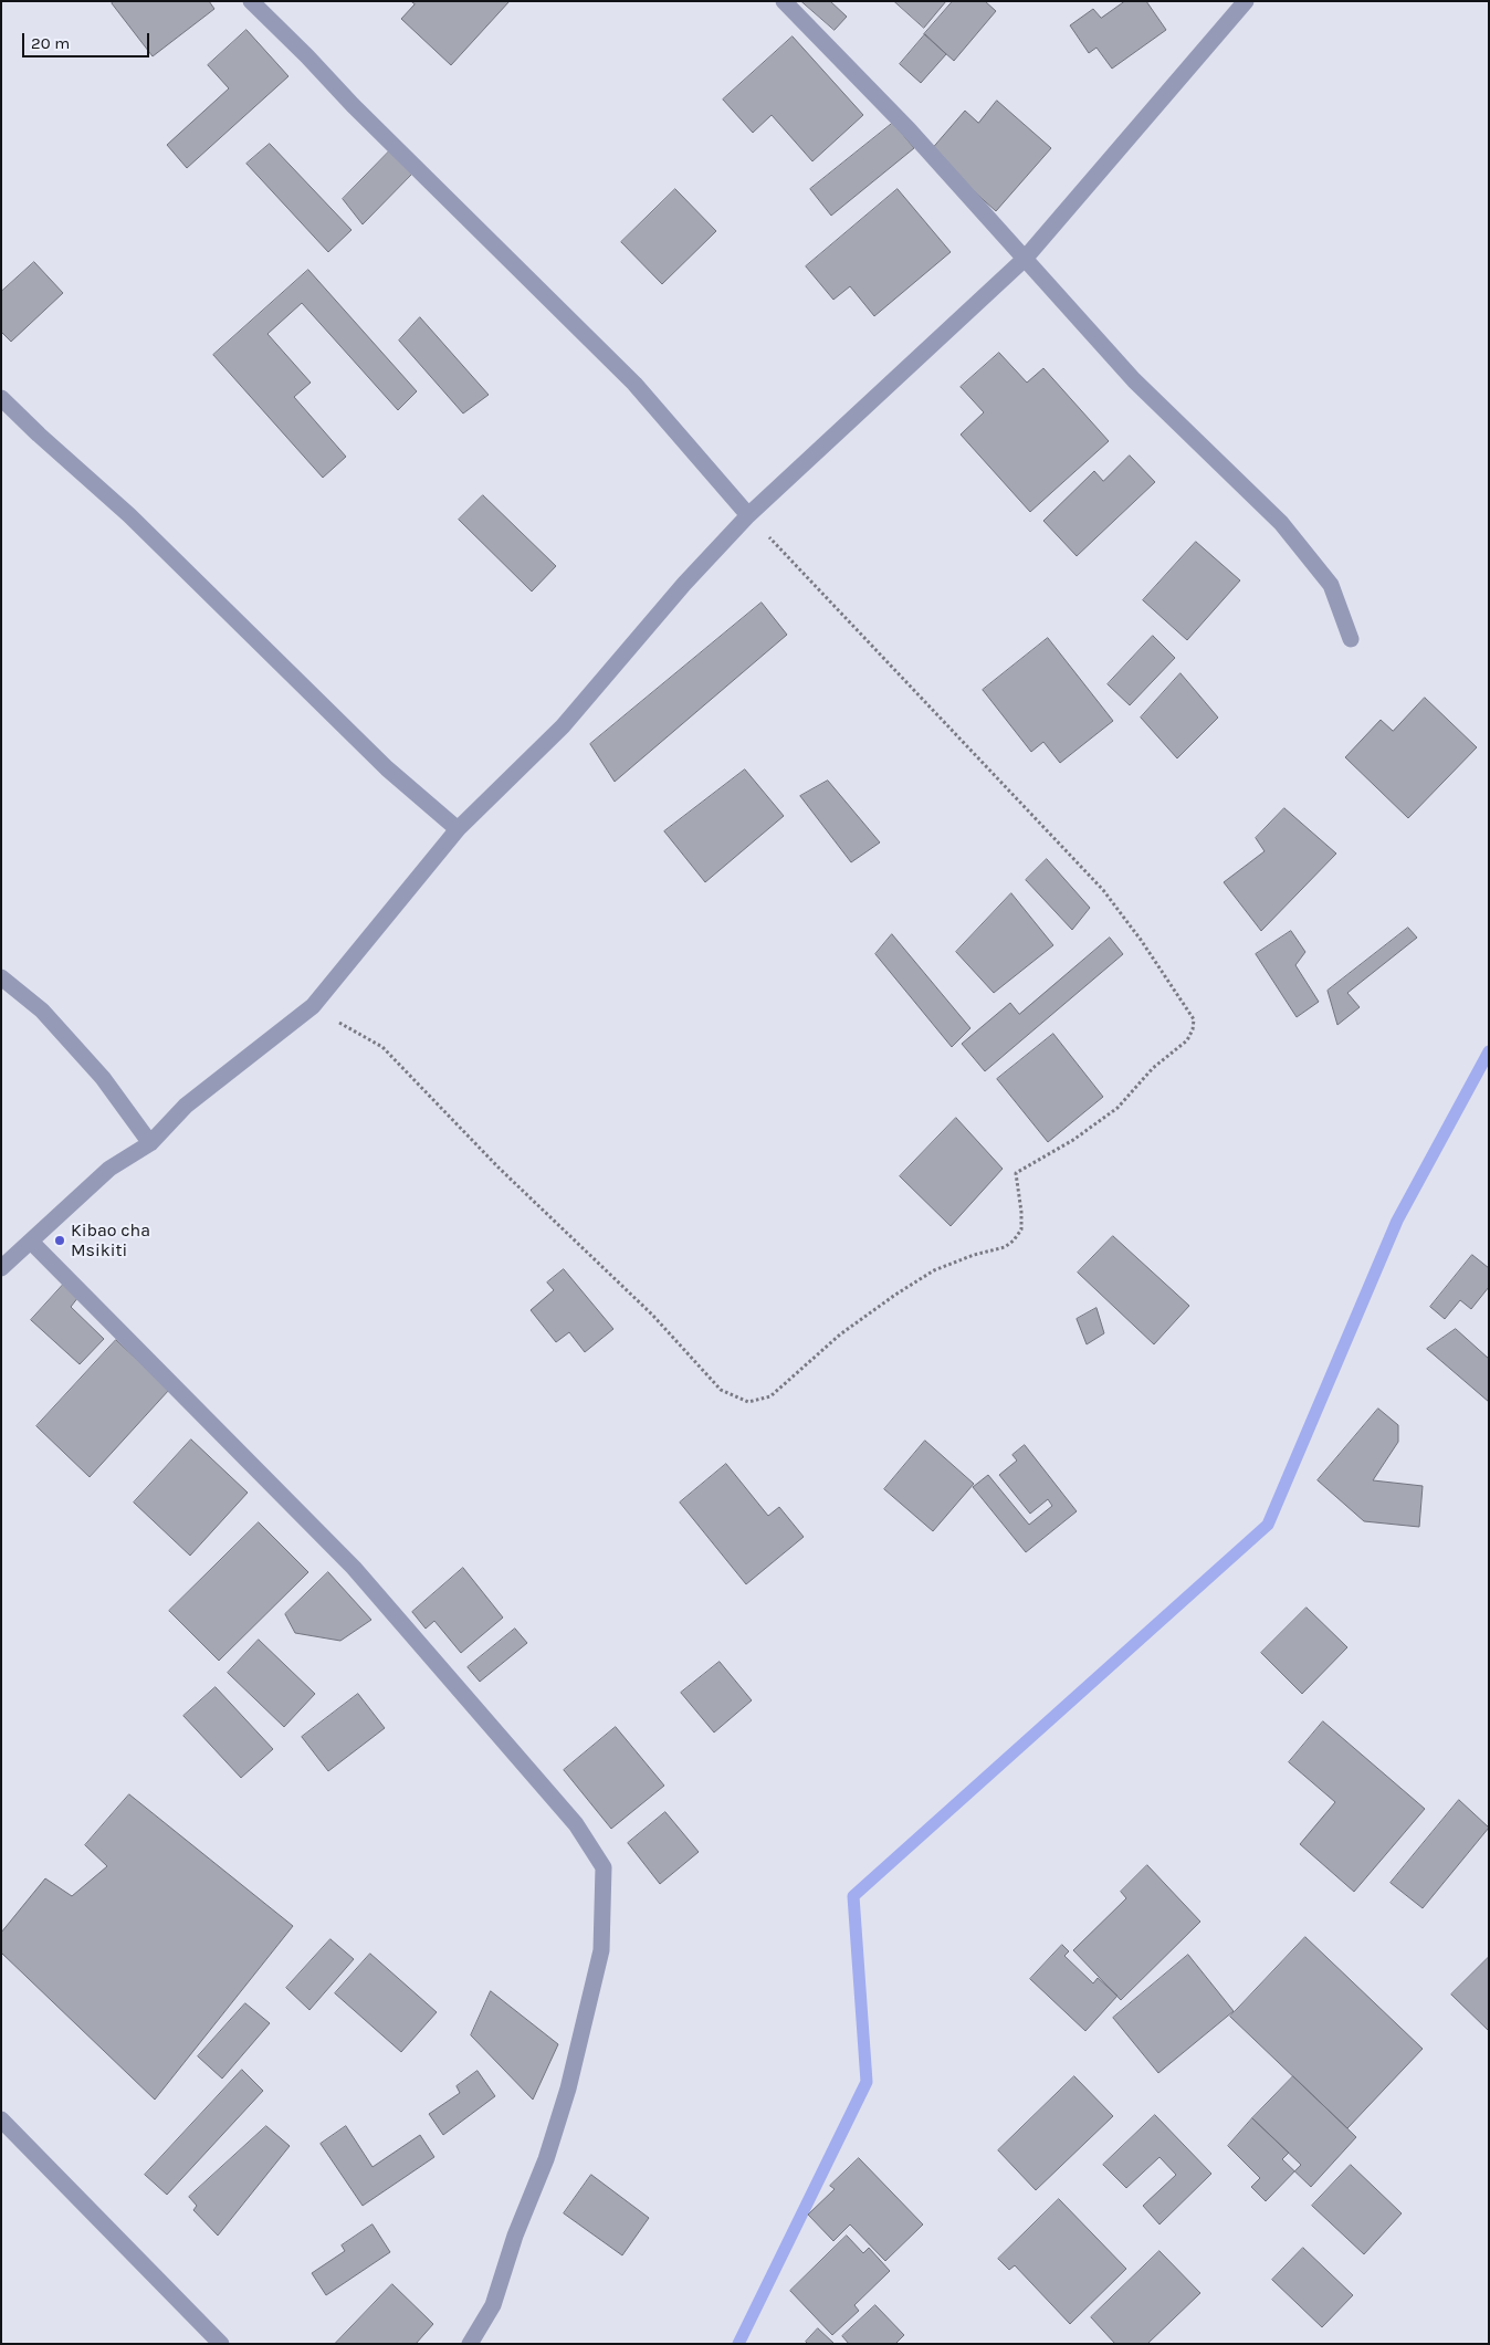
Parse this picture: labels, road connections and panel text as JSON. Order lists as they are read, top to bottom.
{
  "places": ["Kibao cha Msikiti"],
  "scale_bar": "20 m"
}
